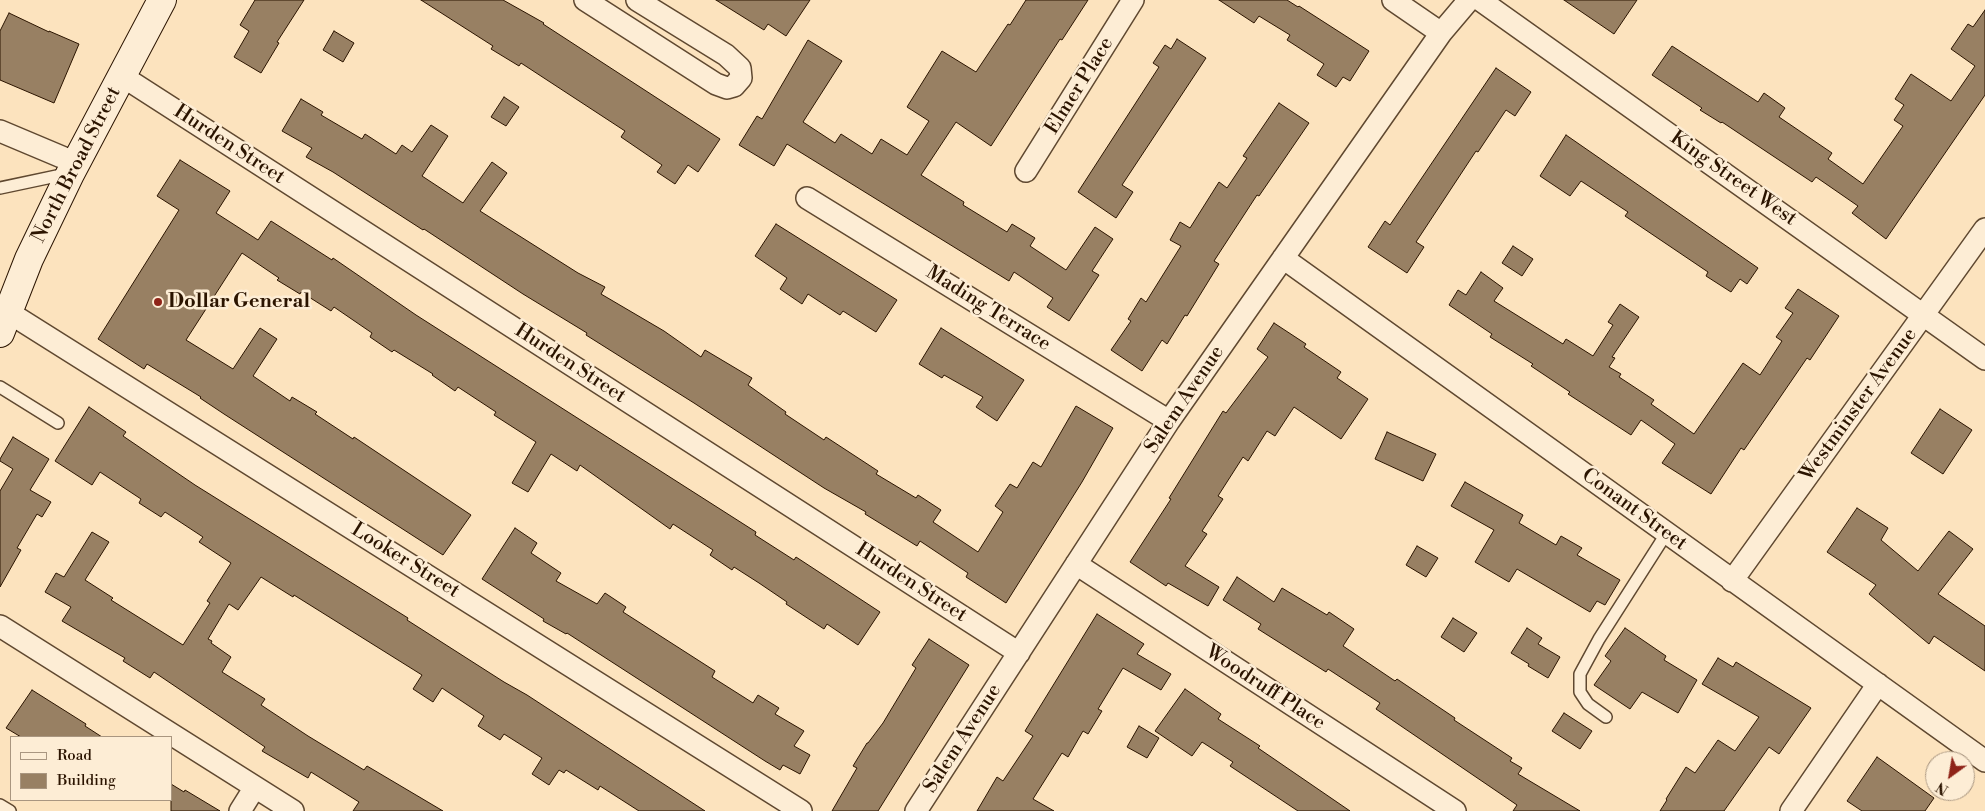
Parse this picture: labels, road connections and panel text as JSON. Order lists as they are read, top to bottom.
{
  "streets": {
    "main road": ["North Broad Street"],
    "street": [
      "Elmer Place",
      "Hurden Street",
      "King Street West",
      "Mading Terrace",
      "Salem Avenue",
      "Westminster Avenue",
      "Conant Street",
      "Looker Street",
      "Woodruff Place"
    ]
  },
  "crossings": [
    ["Hurden Street", "North Broad Street"],
    ["Hurden Street", "Salem Avenue"],
    ["North Broad Street", "Looker Street"],
    ["King Street West", "Westminster Avenue"],
    ["Mading Terrace", "Salem Avenue"],
    ["Salem Avenue", "Conant Street"],
    ["Salem Avenue", "Woodruff Place"],
    ["Westminster Avenue", "Conant Street"]
  ],
  "places": ["Dollar General"],
  "legend": ["Road", "Building"],
  "north": "bottom left"
}
